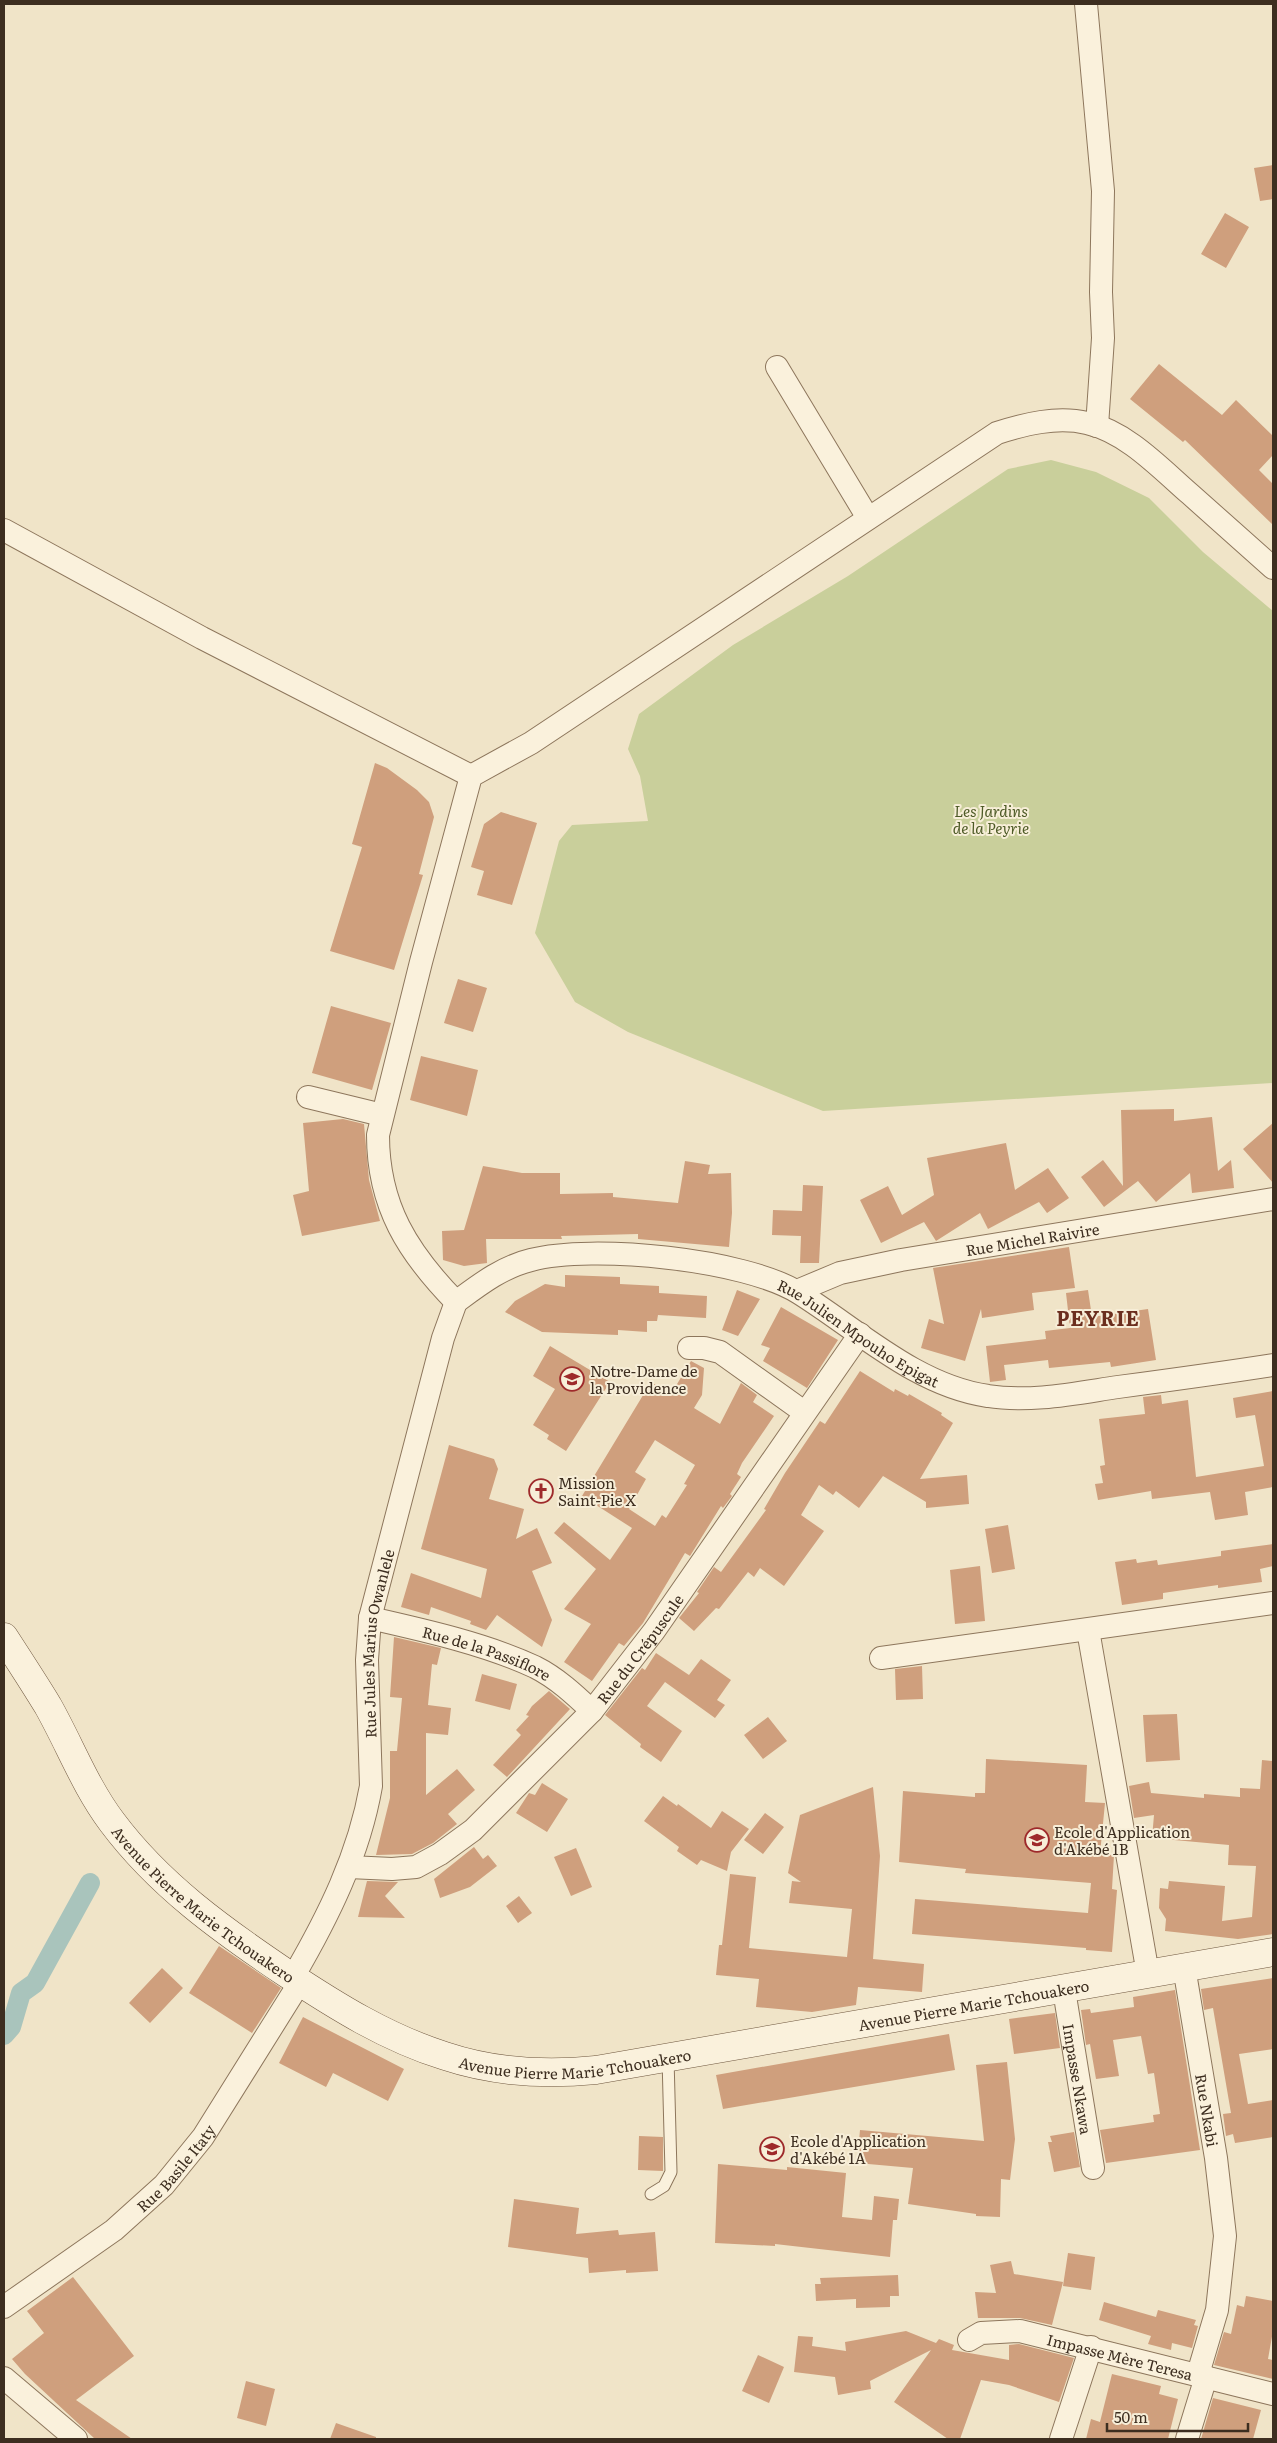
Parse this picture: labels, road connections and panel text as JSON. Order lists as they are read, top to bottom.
{
  "streets": {
    "main road": ["Avenue Pierre Marie Tchouakero"],
    "street": [
      "Rue Michel Raivire",
      "Rue Julien Mpouho Epigat",
      "Rue Jules Marius Owanlele",
      "Rue du Crépuscule",
      "Rue de la Passiflore",
      "Impasse Nkawa",
      "Rue Nkabi",
      "Rue Basile Itaty",
      "Impasse Mère Teresa"
    ]
  },
  "crossings": [
    ["Rue Michel Raivire", "Rue Julien Mpouho Epigat"],
    ["Rue Julien Mpouho Epigat", "Rue Jules Marius Owanlele"],
    ["Rue Julien Mpouho Epigat", "Rue du Crépuscule"],
    ["Rue Jules Marius Owanlele", "Rue du Crépuscule"],
    ["Rue Jules Marius Owanlele", "Rue de la Passiflore"],
    ["Rue Jules Marius Owanlele", "Avenue Pierre Marie Tchouakero"],
    ["Rue Jules Marius Owanlele", "Rue Basile Itaty"],
    ["Rue du Crépuscule", "Rue de la Passiflore"],
    ["Avenue Pierre Marie Tchouakero", "Impasse Nkawa"],
    ["Avenue Pierre Marie Tchouakero", "Rue Nkabi"],
    ["Avenue Pierre Marie Tchouakero", "Rue Basile Itaty"],
    ["Rue Nkabi", "Impasse Mère Teresa"]
  ],
  "districts": ["PEYRIE"],
  "parks": ["Les Jardins de la Peyrie"],
  "places": {
    "school or university": ["Notre-Dame de la Providence", "Ecole d'Application d'Akébé 1B", "Ecole d'Application d'Akébé 1A"],
    "church": ["Mission Saint-Pie X"]
  },
  "scale_bar": "50 m"
}
